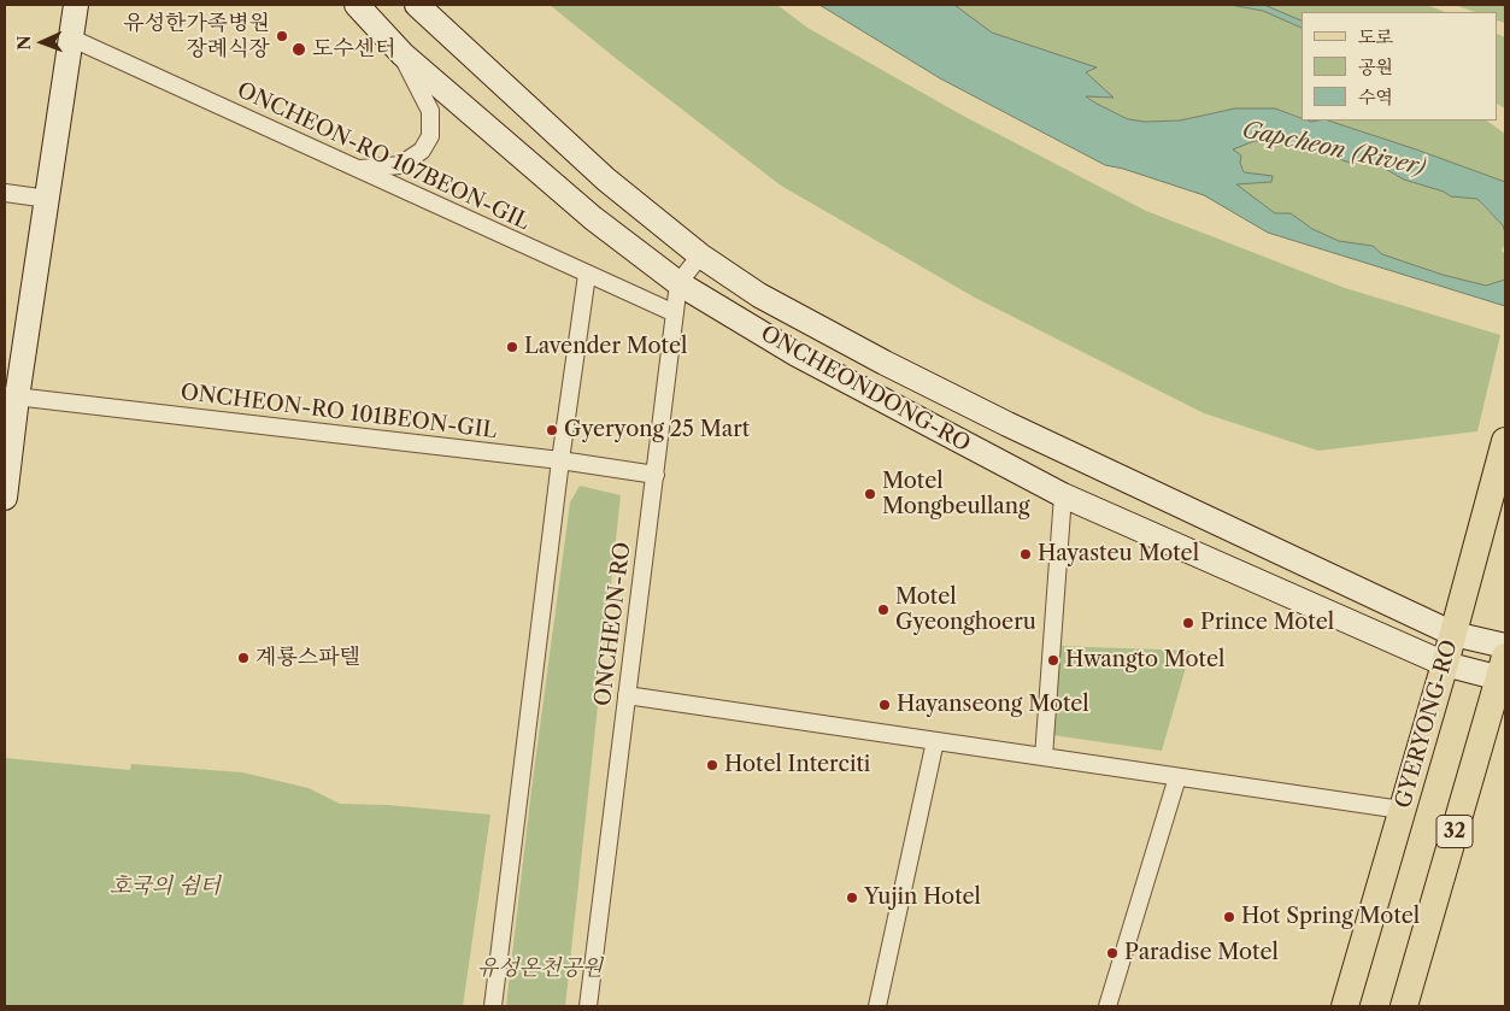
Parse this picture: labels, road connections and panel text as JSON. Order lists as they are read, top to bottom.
{
  "streets": {
    "main road": ["ONCHEONDONG-RO", "GYERYONG-RO", "32"],
    "street": ["ONCHEON-RO 107BEON-GIL", "ONCHEON-RO 101BEON-GIL", "ONCHEON-RO"]
  },
  "crossings": [
    ["ONCHEON-RO 107BEON-GIL", "ONCHEON-RO"],
    ["ONCHEONDONG-RO", "ONCHEON-RO"],
    ["ONCHEONDONG-RO", "GYERYONG-RO"],
    ["ONCHEONDONG-RO", "32"],
    ["ONCHEON-RO 101BEON-GIL", "ONCHEON-RO"]
  ],
  "water": ["Gapcheon (River)"],
  "parks": ["호국의 쉼터", "유성온천공원"],
  "places": [
    "유성한가족병원 장례식장",
    "도수센터",
    "Lavender Motel",
    "Gyeryong 25 Mart",
    "Motel Mongbeullang",
    "Hayasteu Motel",
    "Motel Gyeonghoeru",
    "Prince Motel",
    "계룡스파텔",
    "Hwangto Motel",
    "Hayanseong Motel",
    "Hotel Interciti",
    "Yujin Hotel",
    "Hot Spring Motel",
    "Paradise Motel"
  ],
  "legend": ["도로", "공원", "수역"],
  "north": "left"
}
